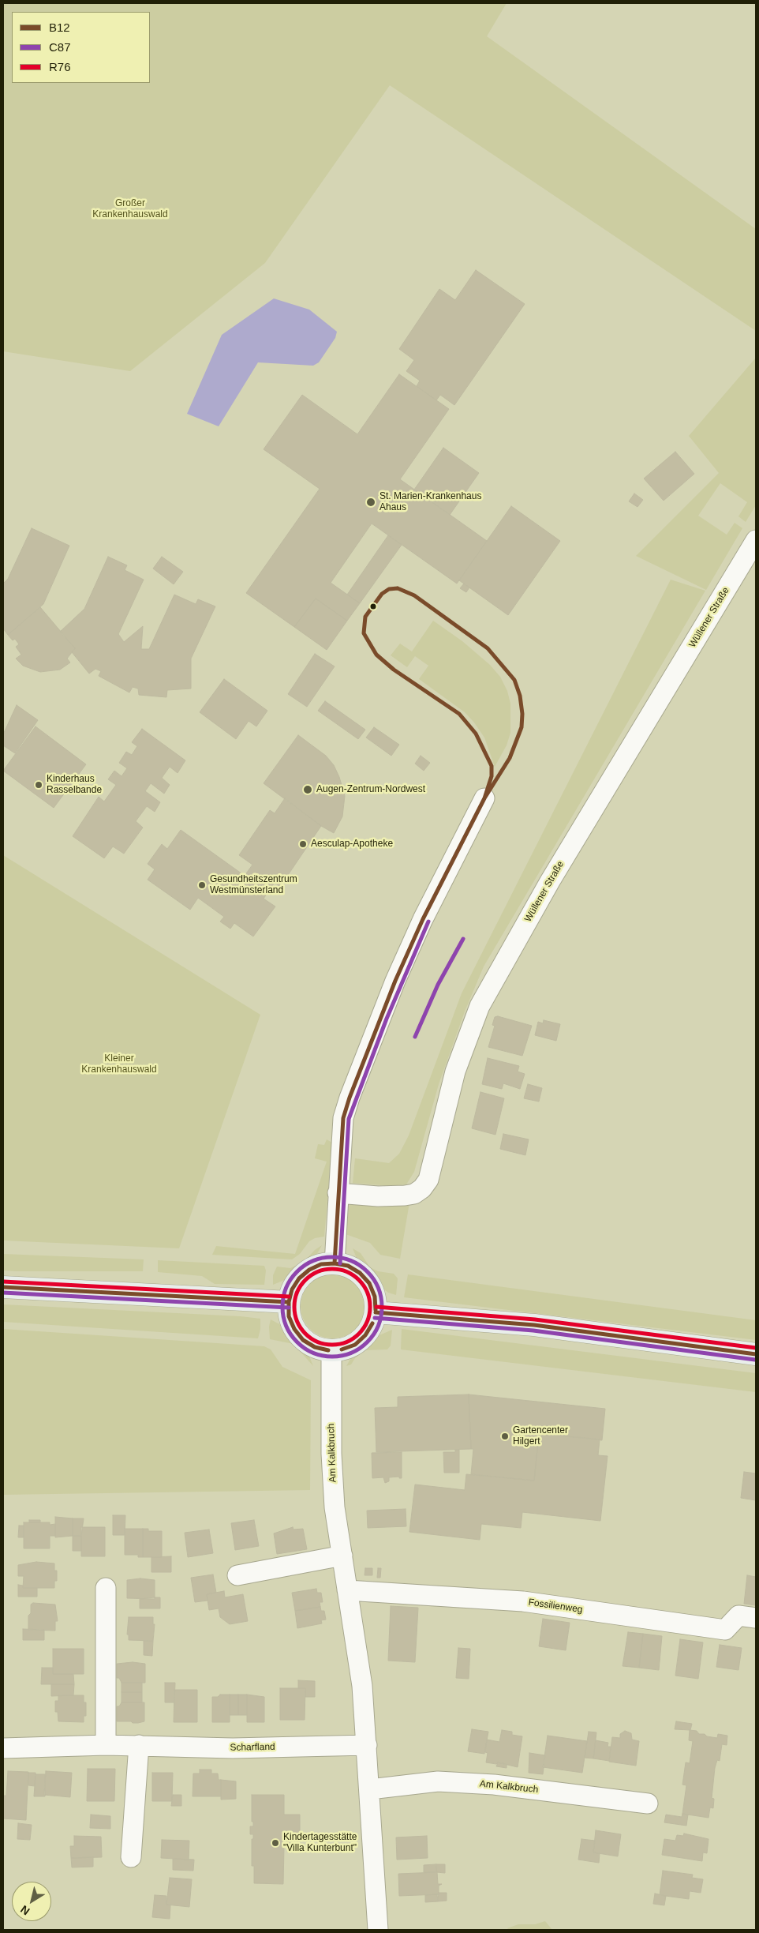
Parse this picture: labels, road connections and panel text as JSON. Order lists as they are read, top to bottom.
{
  "streets": {
    "street": [
      "Wüllener Straße",
      "Am Kalkbruch",
      "Fossilienweg",
      "Scharfland"
    ]
  },
  "crossings": [
    ["Am Kalkbruch", "Fossilienweg"],
    ["Am Kalkbruch", "Scharfland"]
  ],
  "parks": ["Großer Krankenhauswald", "Kleiner Krankenhauswald"],
  "places": [
    "St. Marien-Krankenhaus Ahaus",
    "Kinderhaus Rasselbande",
    "Augen-Zentrum-Nordwest",
    "Aesculap-Apotheke",
    "Gesundheitszentrum Westmünsterland",
    "Gartencenter Hilgert",
    "Kindertagesstätte \"Villa Kunterbunt\""
  ],
  "lines": ["transit line B12", "transit line C87", "transit line R76"],
  "legend": ["B12", "C87", "R76"],
  "north": "bottom left"
}
